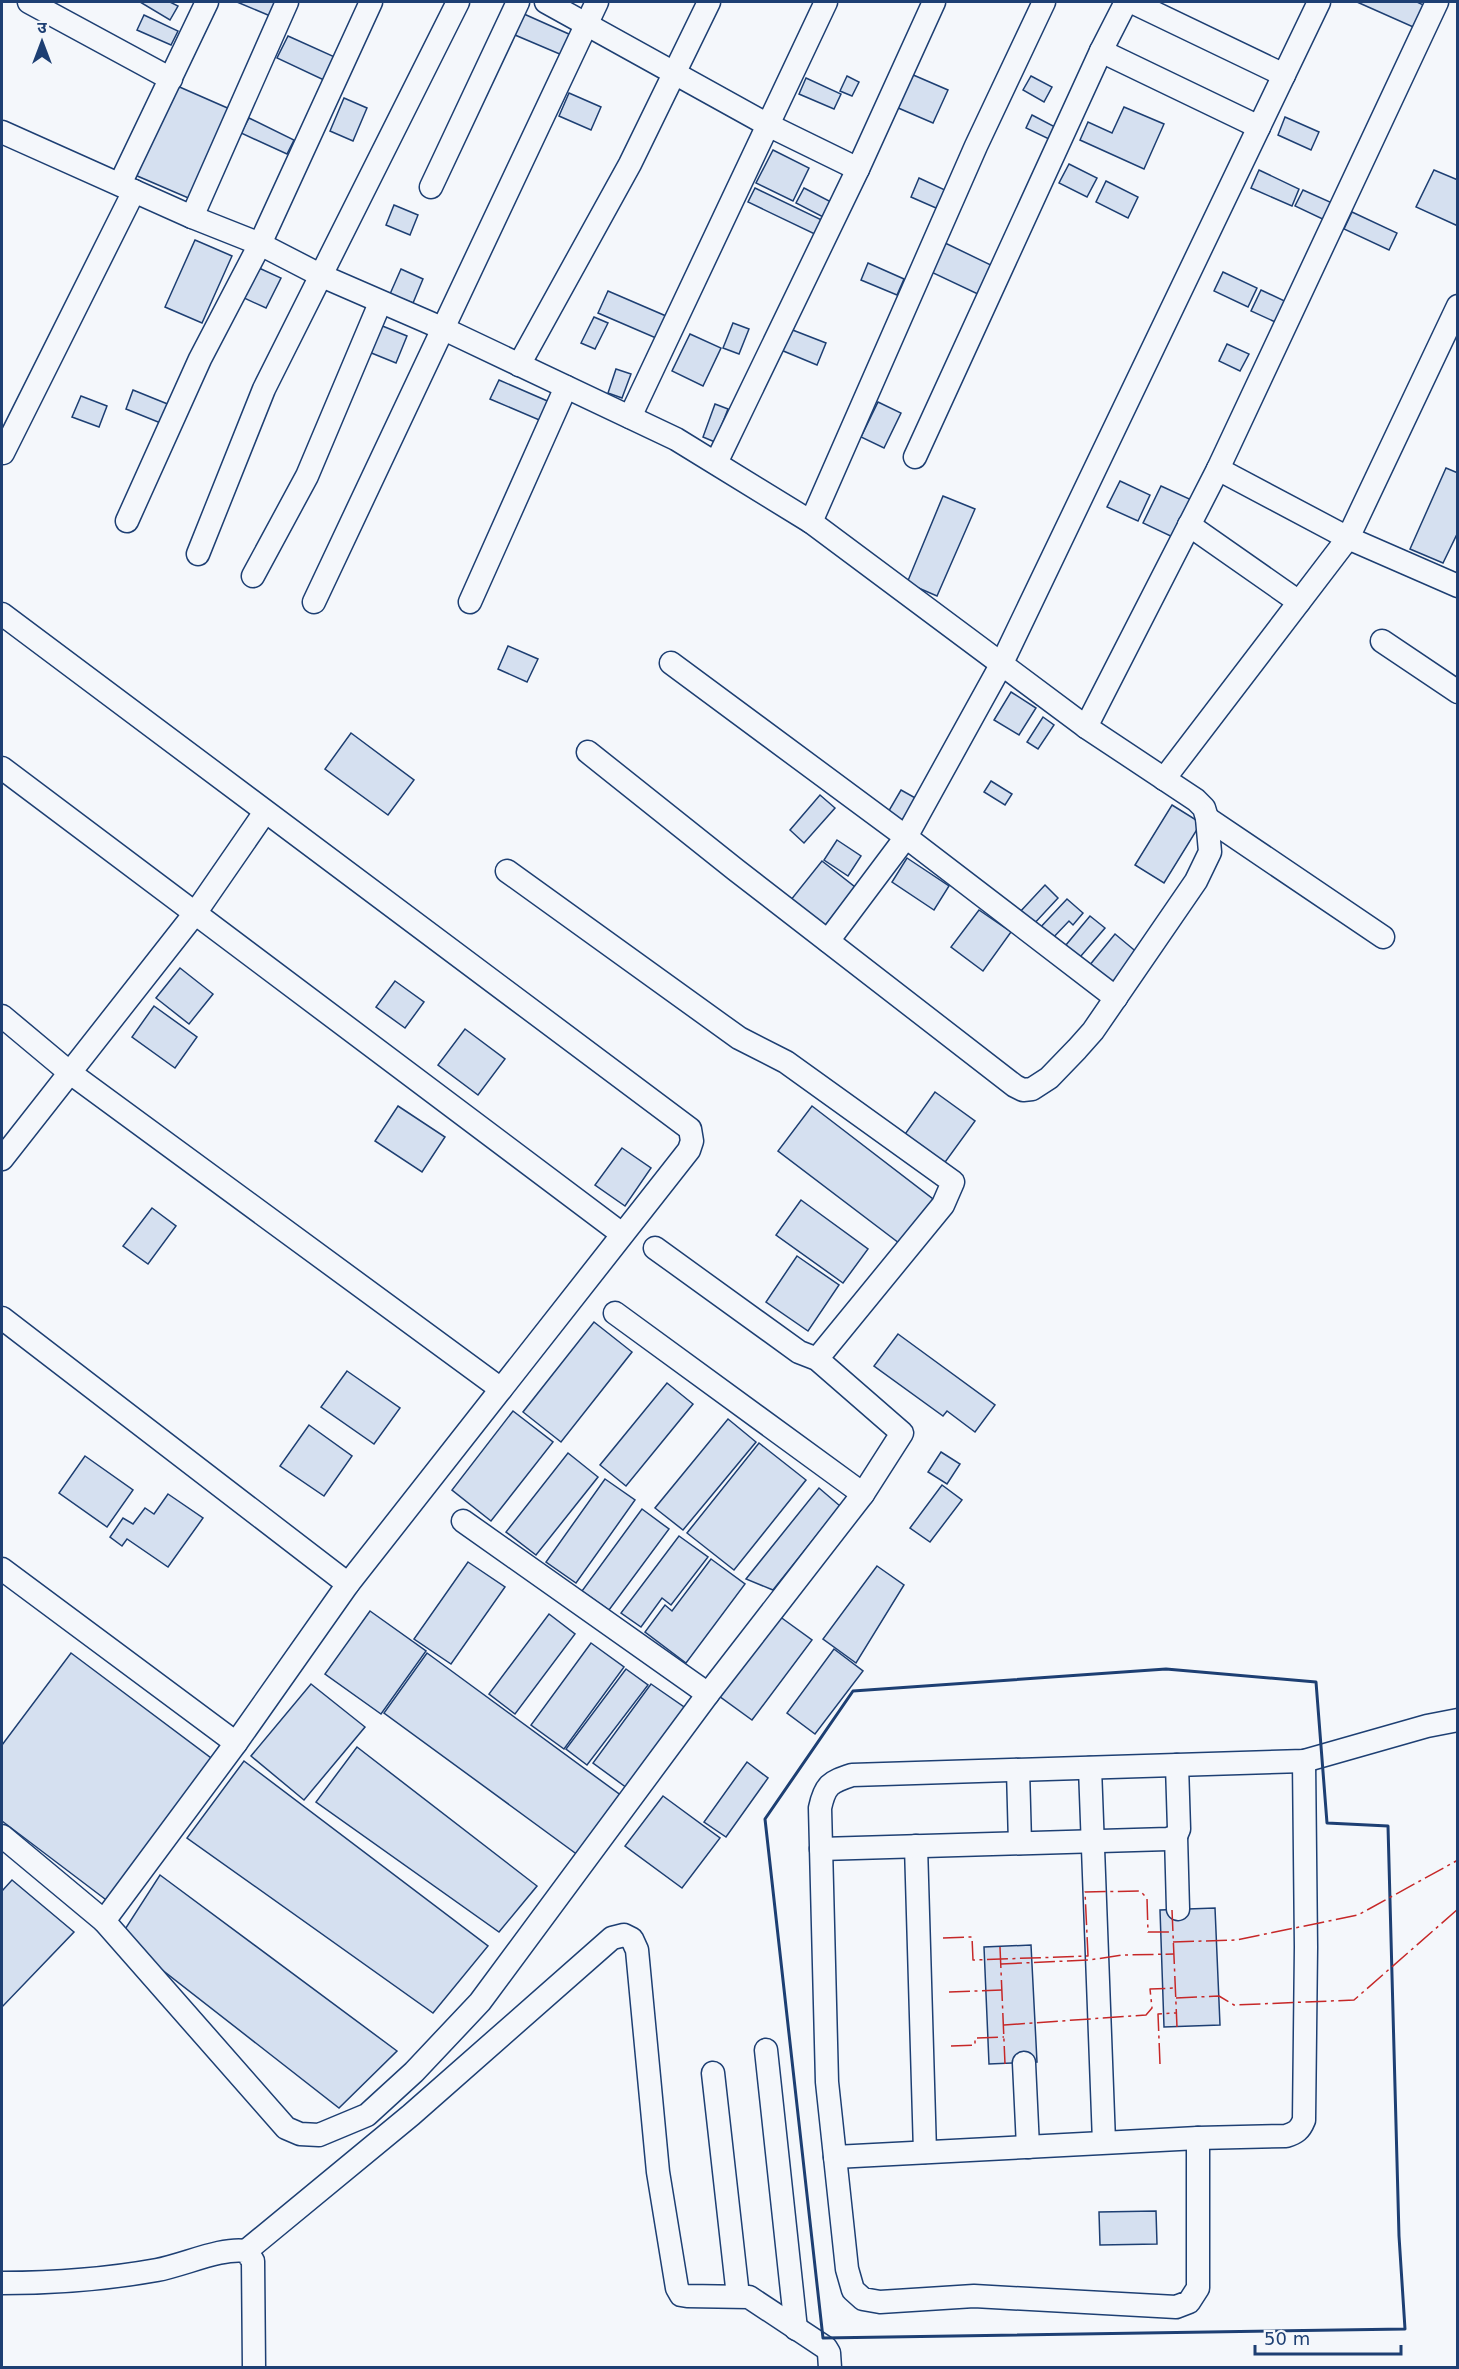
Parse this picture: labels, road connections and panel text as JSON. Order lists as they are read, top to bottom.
{
  "scale_bar": "50 m",
  "north": "top"
}
